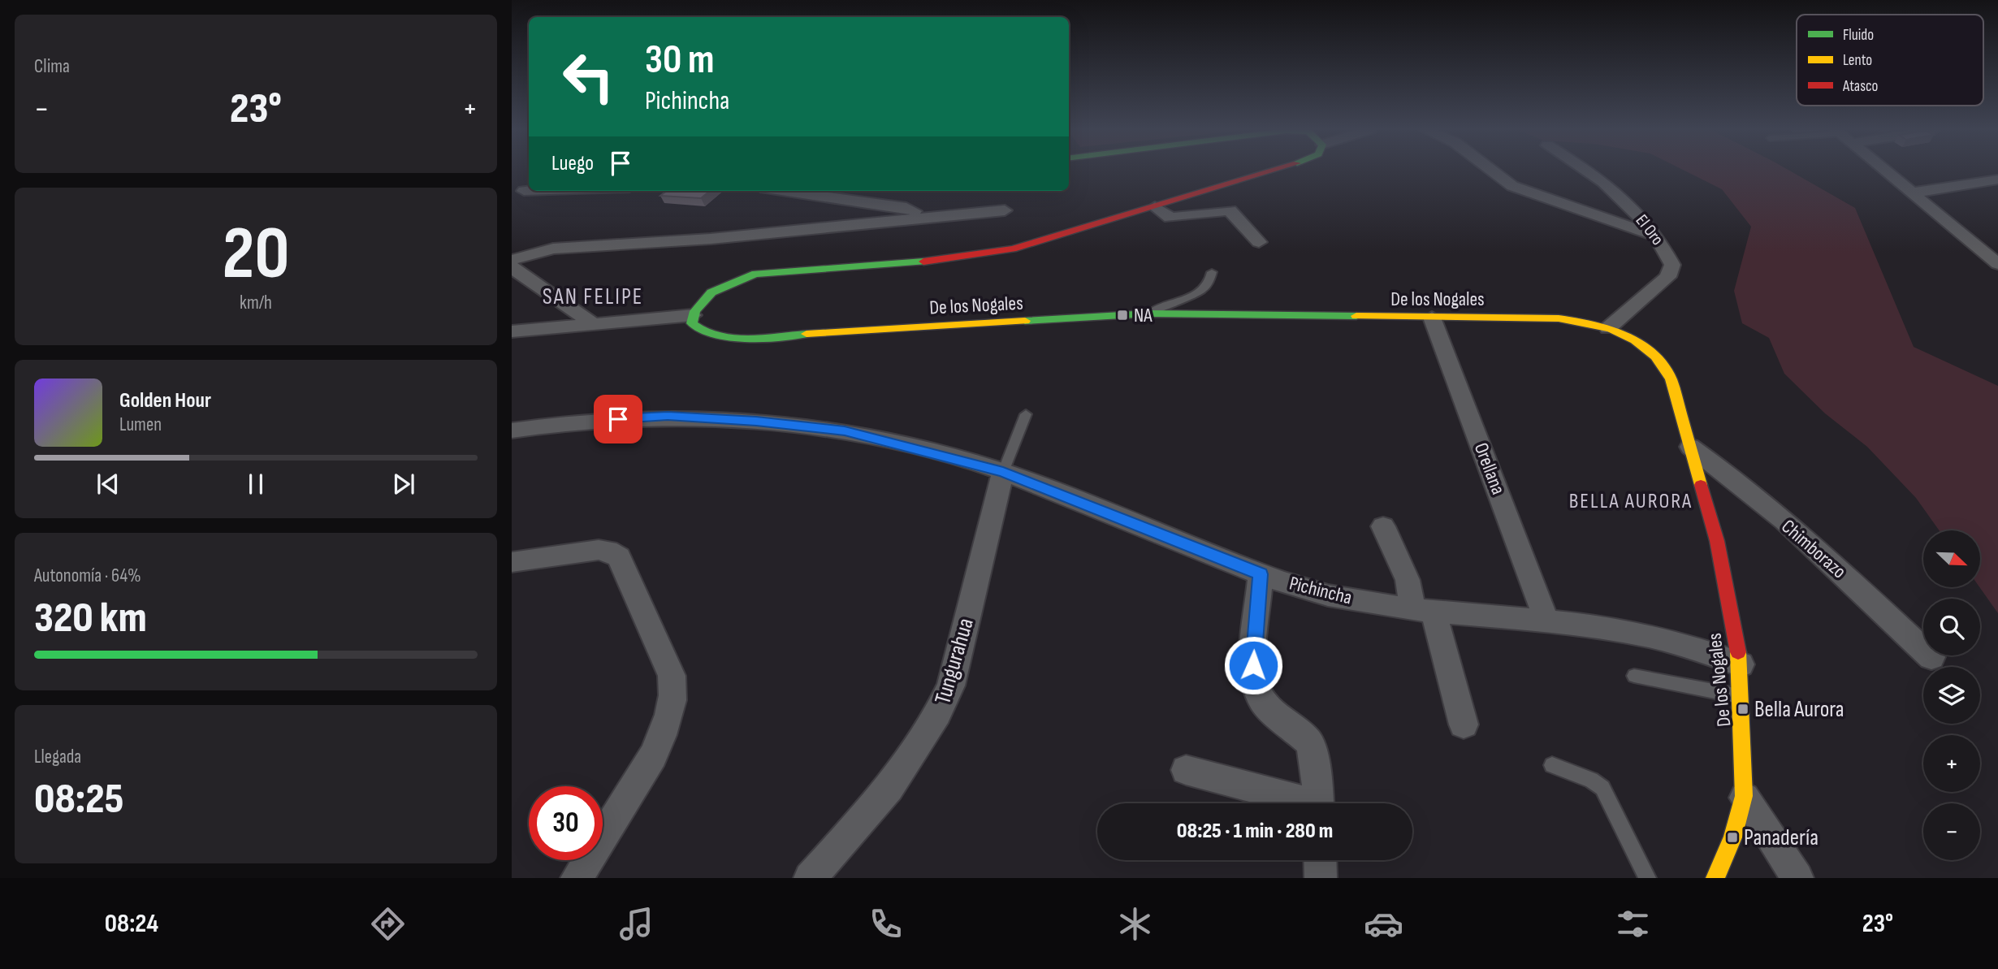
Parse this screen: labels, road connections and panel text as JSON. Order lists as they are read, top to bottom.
{
  "streets": {
    "street": [
      "El Oro",
      "De los Nogales",
      "Orellana",
      "Chimborazo",
      "Pichincha",
      "Tungurahua"
    ]
  },
  "crossings": [
    ["El Oro", "De los Nogales"],
    ["De los Nogales", "Orellana"],
    ["De los Nogales", "Chimborazo"],
    ["De los Nogales", "Pichincha"],
    ["Orellana", "Pichincha"],
    ["Pichincha", "Tungurahua"]
  ],
  "districts": ["SAN FELIPE", "BELLA AURORA"],
  "places": {
    "transit": ["NA", "Bella Aurora", "Panadería"]
  },
  "legend": ["Fluido", "Lento", "Atasco"],
  "north": "bottom right",
  "page": {
    "tile": [
      "Clima",
      ["20", "km/h"],
      ["Autonomía · 64%", "320 km"],
      ["Llegada", "08:25"]
    ],
    "turn": ["30 m", "Pichincha"],
    "heat": ["−", "23°", "+"],
    "then": "Luego",
    "song": ["Golden Hour", "Lumen"],
    "map_buttons": ["+", "−"],
    "limit": "30",
    "trip": "08:25 · 1 min · 280 m",
    "tabs": ["08:24", "23°"]
  }
}
